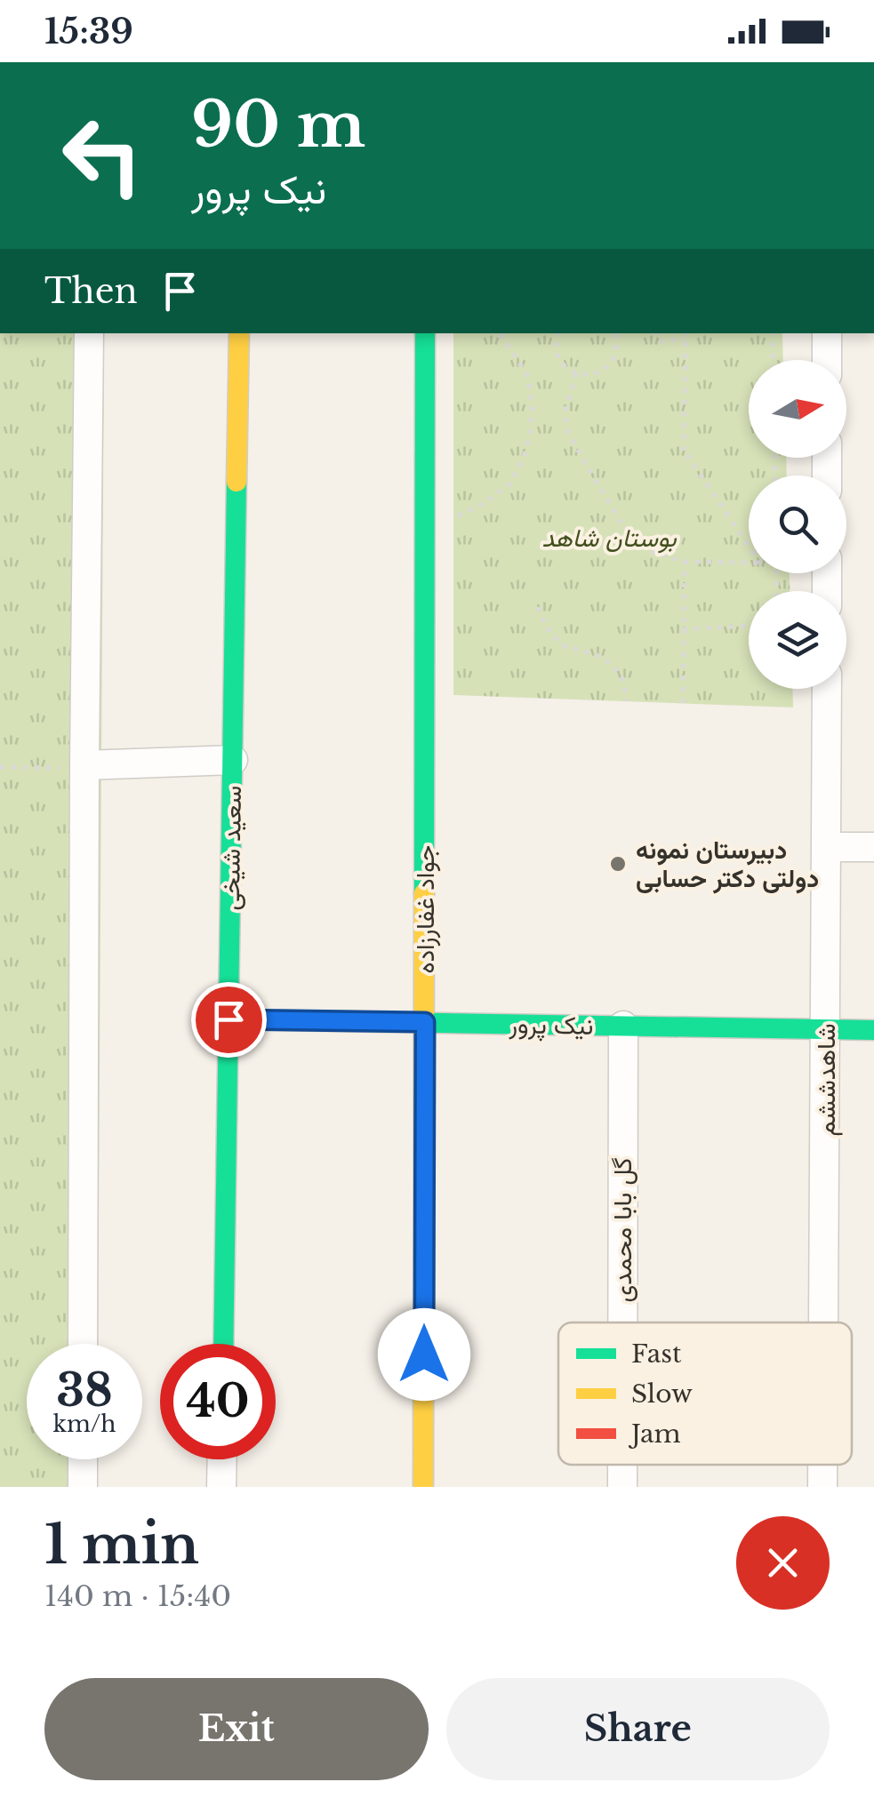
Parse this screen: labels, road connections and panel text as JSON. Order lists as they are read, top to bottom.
{
  "streets": {
    "street": [
      "سعید شیخی",
      "جواد غفارزاده",
      "نیک پرور",
      "شاهدششم",
      "گل بابا محمدی"
    ]
  },
  "crossings": [
    ["سعید شیخی", "نیک پرور"],
    ["جواد غفارزاده", "نیک پرور"],
    ["نیک پرور", "شاهدششم"],
    ["نیک پرور", "گل بابا محمدی"]
  ],
  "parks": ["بوستان شاهد"],
  "places": ["دبیرستان نمونه دولتی دکتر حسابی"],
  "legend": ["Fast", "Slow", "Jam"],
  "north": "right",
  "page": {
    "status": "15:39",
    "turn": ["90 m", "نیک پرور"],
    "then": "Then",
    "speed": "38 km/h",
    "limit": "40",
    "heading": ["1 min", "140 m · 15:40"],
    "buttons": ["Exit", "Share"]
  }
}
